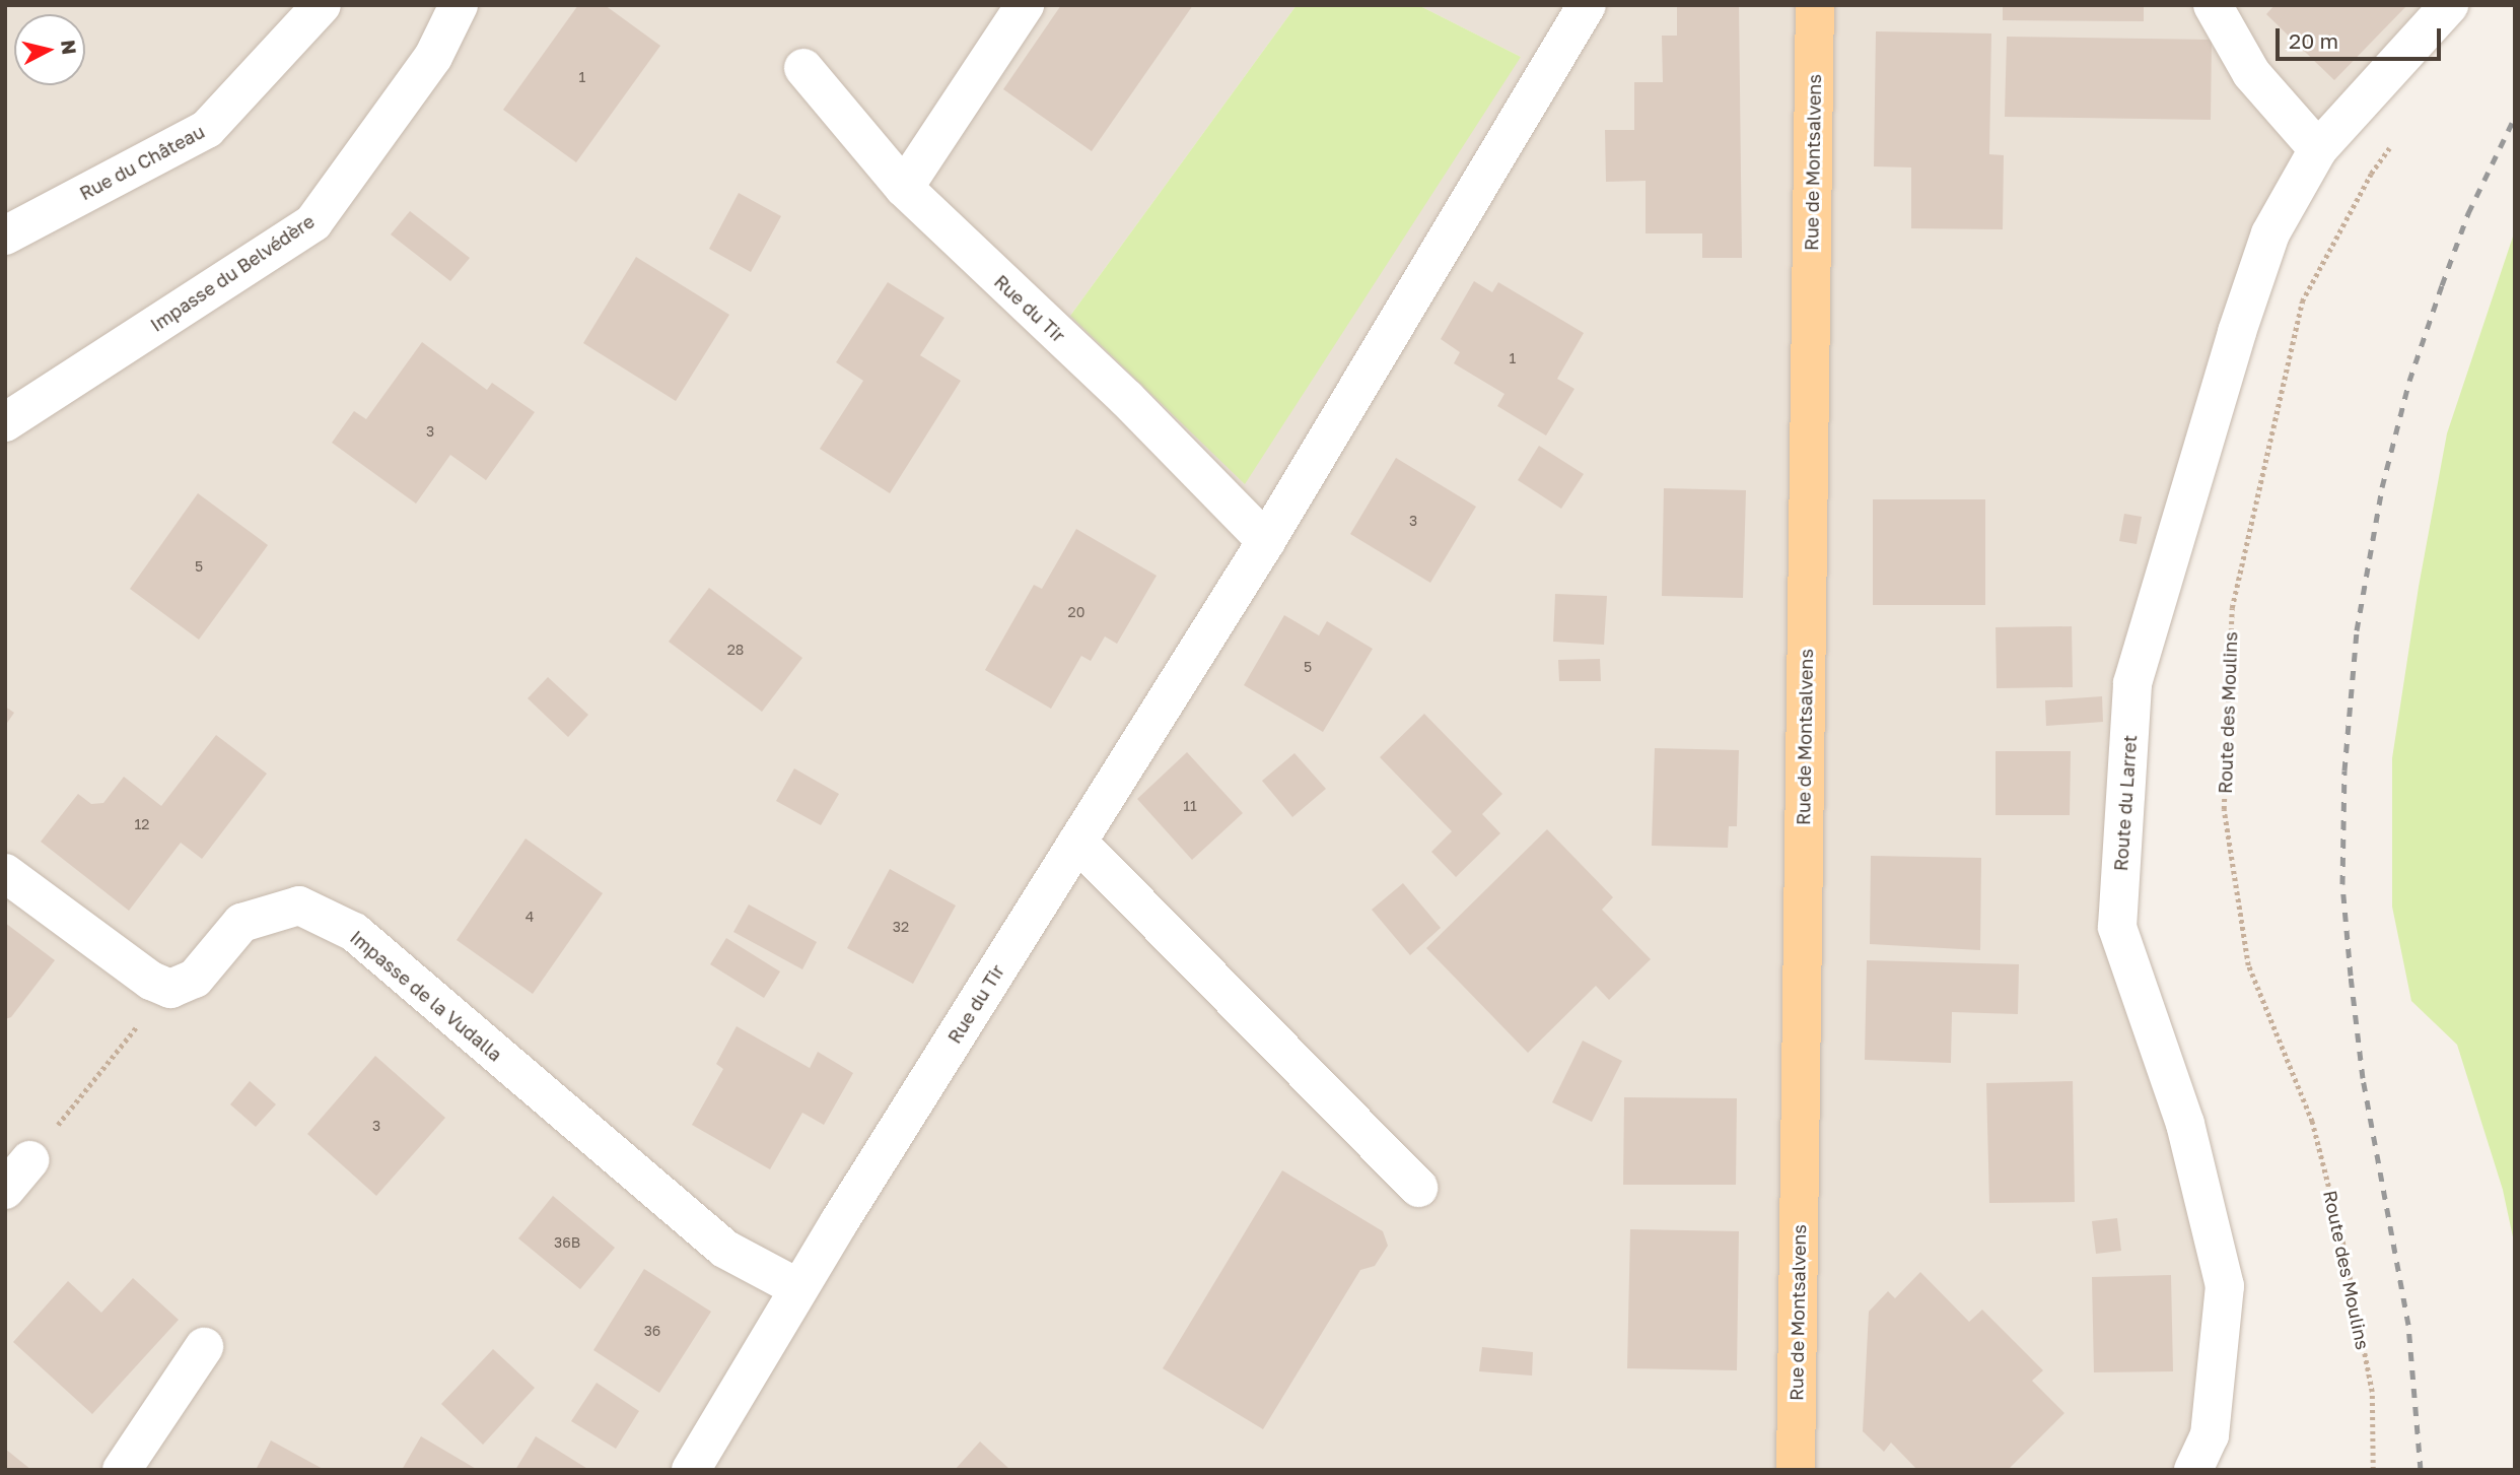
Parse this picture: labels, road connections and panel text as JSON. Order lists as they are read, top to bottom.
{
  "streets": {
    "main road": ["Rue de Montsalvens"],
    "street": [
      "Rue du Château",
      "Impasse du Belvédère",
      "Rue du Tir",
      "Route du Larret",
      "Impasse de la Vudalla"
    ],
    "path": ["Route des Moulins"]
  },
  "crossings": [
    ["Rue du Tir", "Impasse de la Vudalla"]
  ],
  "house_numbers": [
    "1",
    "1",
    "3",
    "3",
    "5",
    "20",
    "28",
    "5",
    "11",
    "12",
    "4",
    "32",
    "3",
    "36B",
    "36"
  ],
  "scale_bar": "20 m",
  "north": "right"
}
